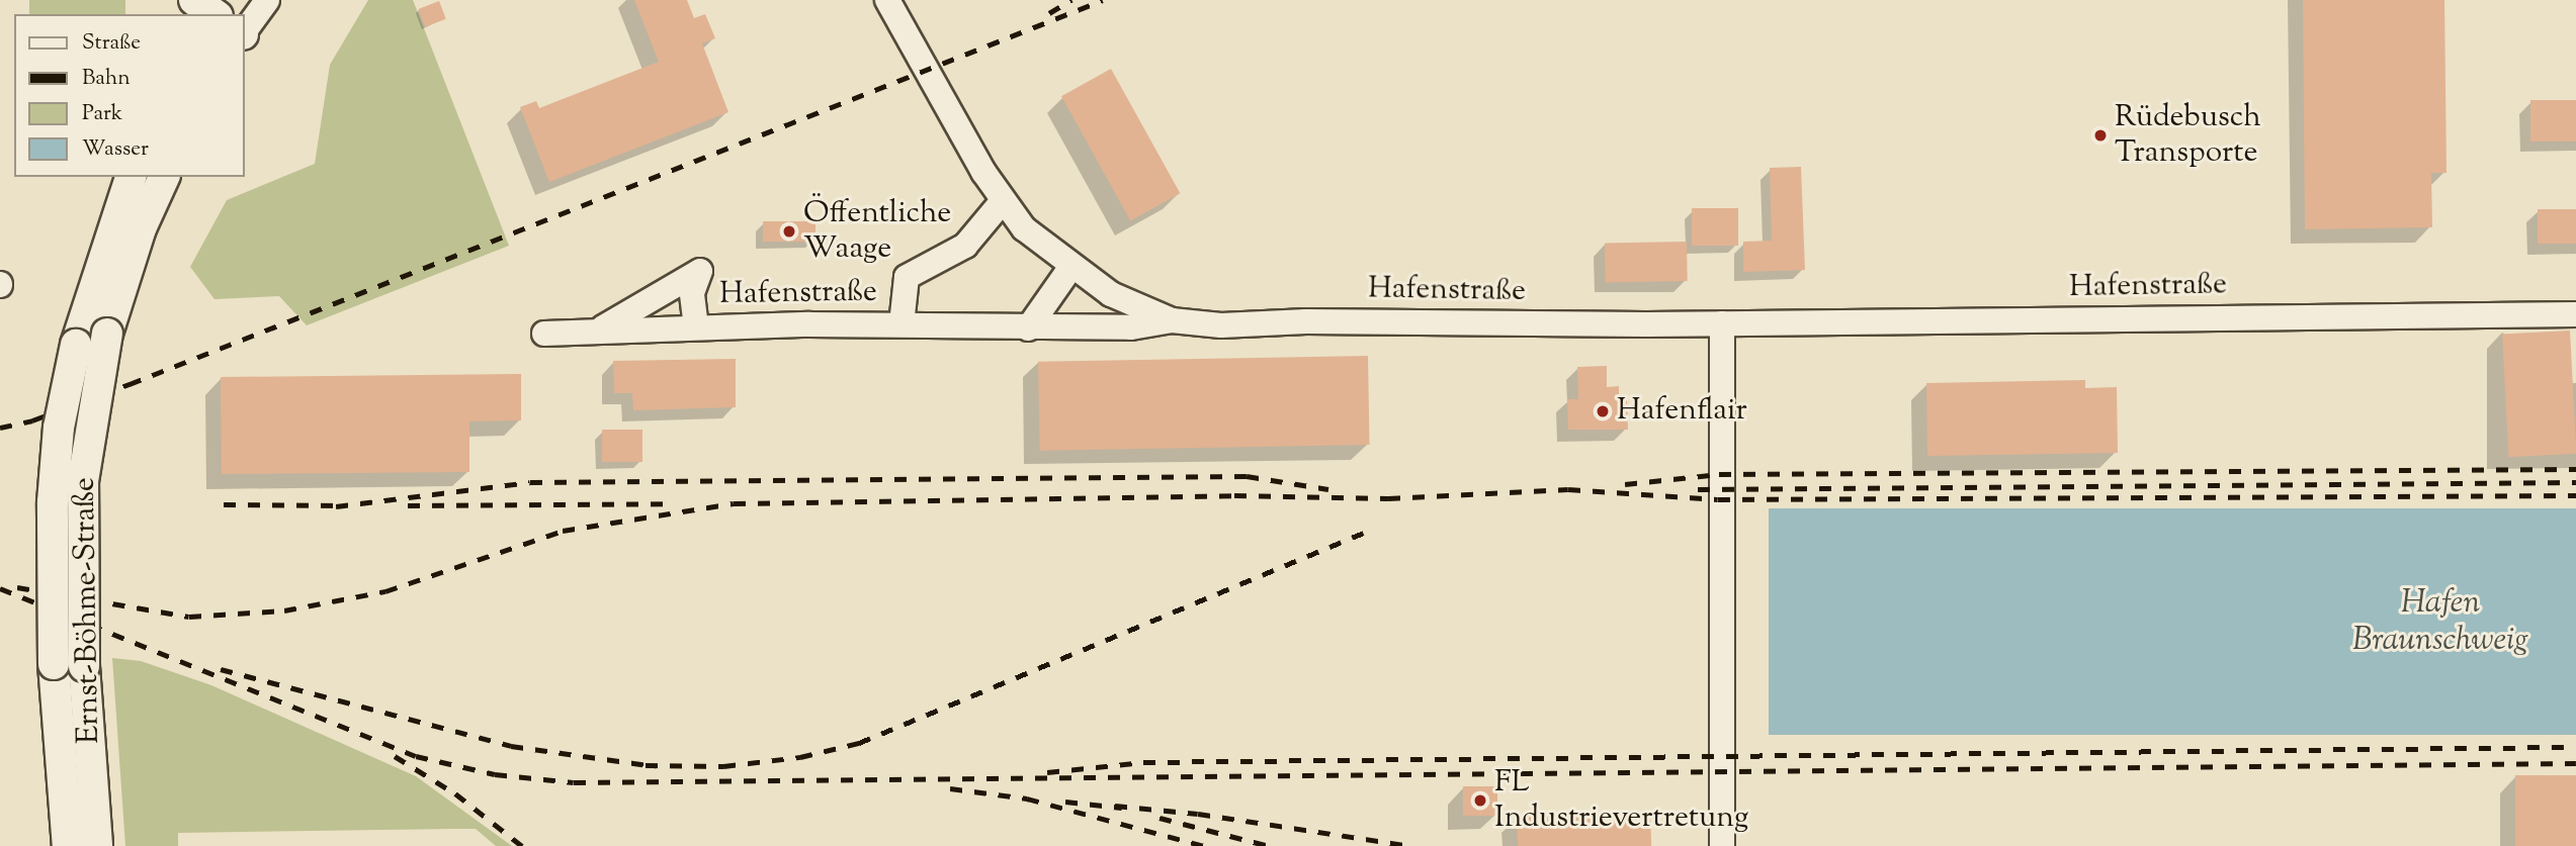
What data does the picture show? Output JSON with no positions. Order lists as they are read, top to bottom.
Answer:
{
  "streets": {
    "street": ["Hafenstraße", "Ernst-Böhme-Straße"]
  },
  "water": ["Hafen Braunschweig"],
  "places": [
    "Rüdebusch Transporte",
    "Öffentliche Waage",
    "Hafenflair",
    "FL Industrievertretung"
  ],
  "legend": [
    "Straße",
    "Bahn",
    "Park",
    "Wasser"
  ]
}
